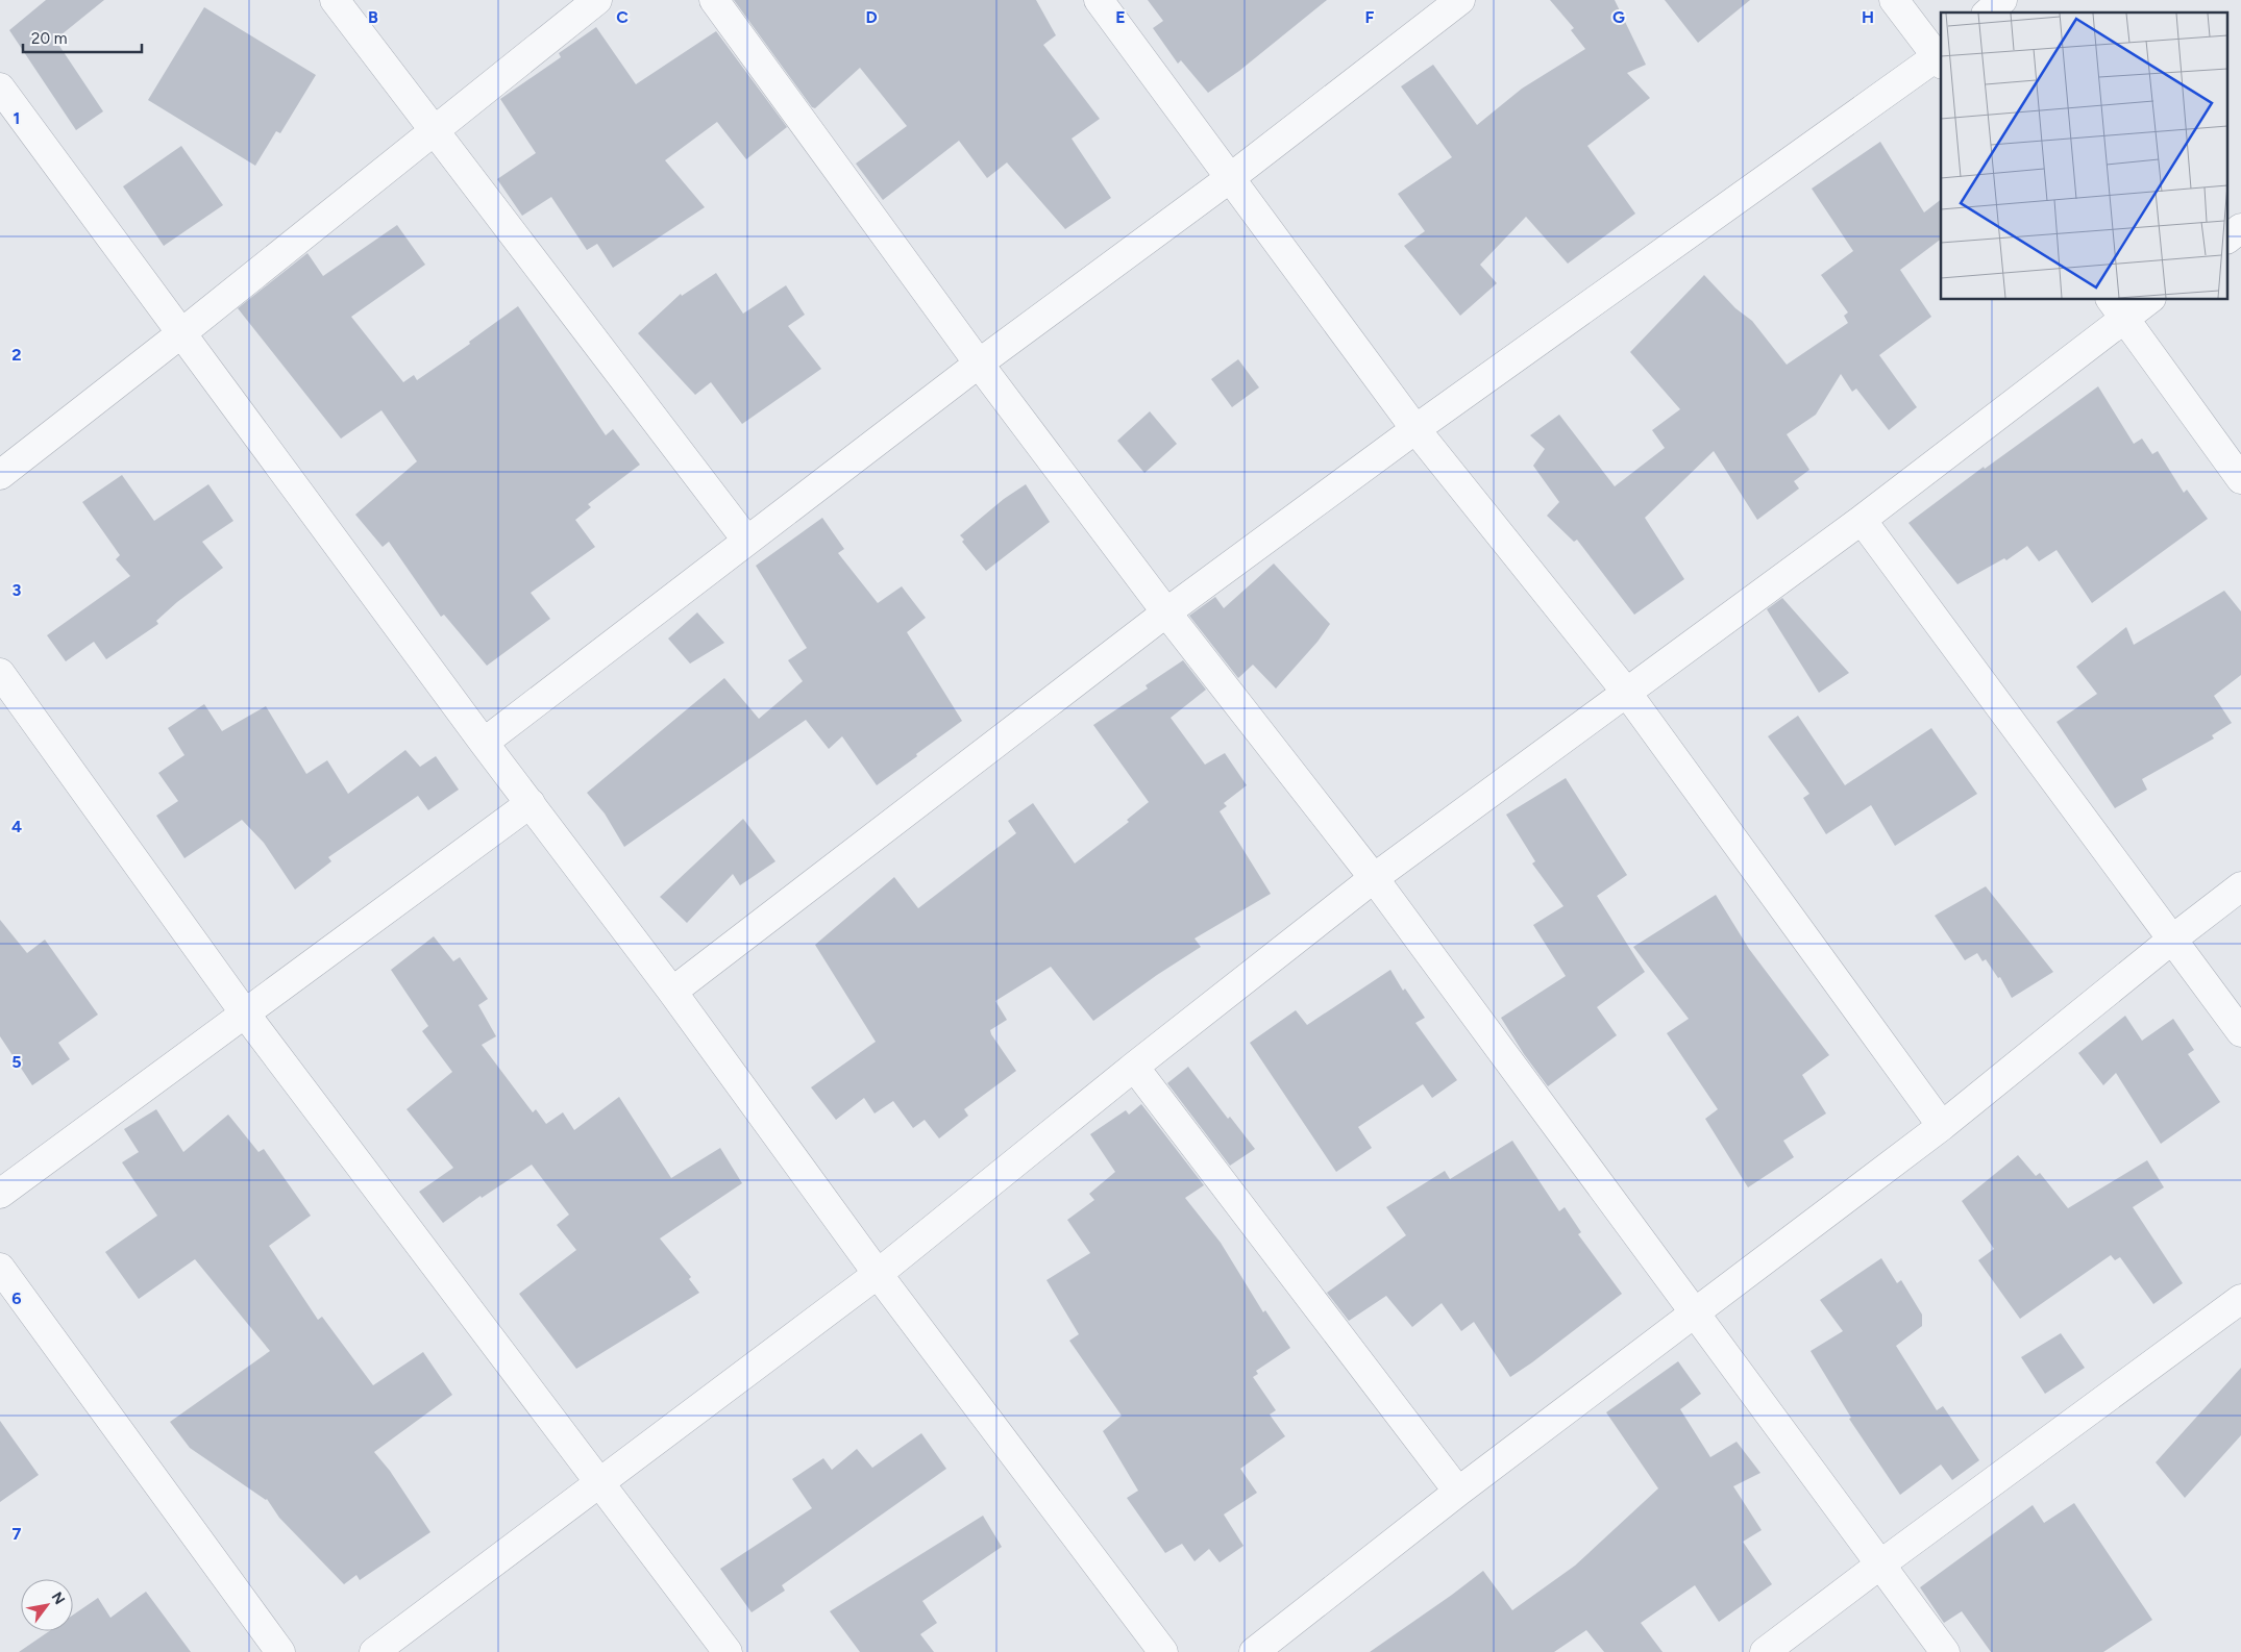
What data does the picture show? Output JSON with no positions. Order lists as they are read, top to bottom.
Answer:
{
  "scale_bar": "20 m",
  "north": "top right",
  "grid": {
    "columns": [
      "B",
      "C",
      "D",
      "E",
      "F",
      "G",
      "H"
    ],
    "rows": [
      "1",
      "2",
      "3",
      "4",
      "5",
      "6",
      "7"
    ]
  }
}
